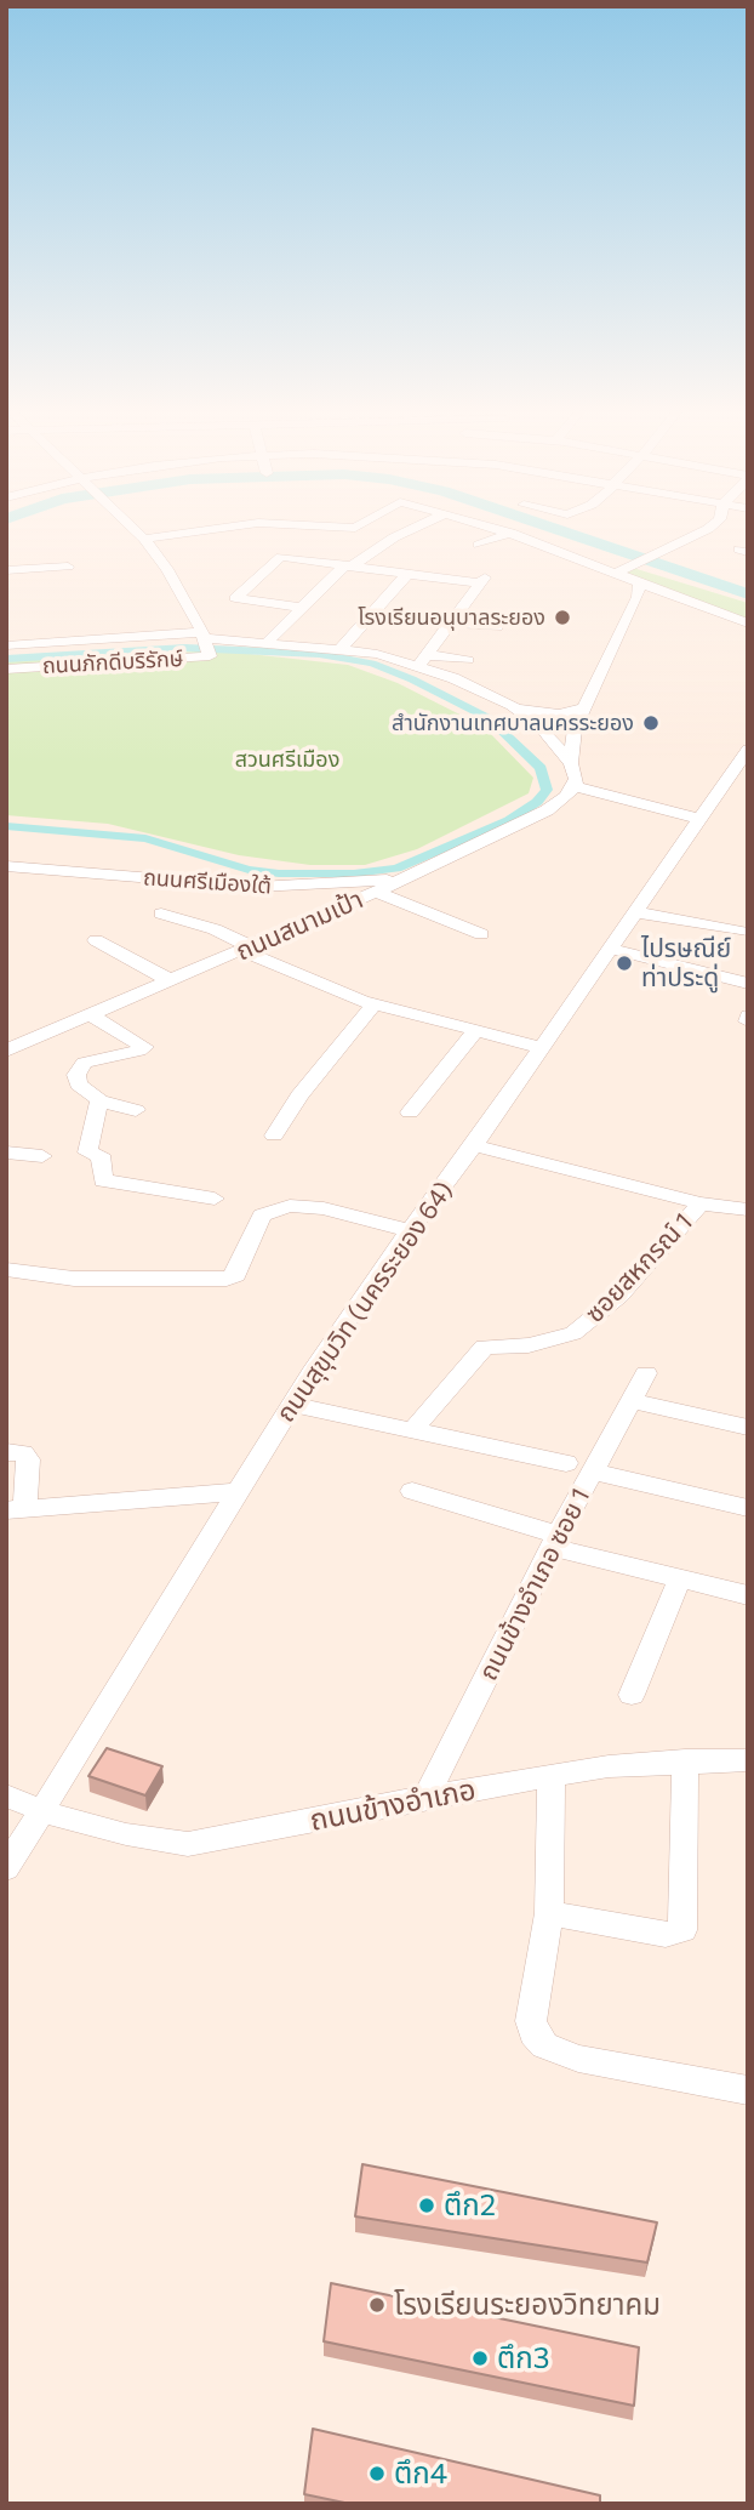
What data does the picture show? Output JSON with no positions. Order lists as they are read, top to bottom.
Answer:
{
  "streets": {
    "street": [
      "ถนนภักดีบริรักษ์",
      "ถนนศรีเมืองใต้",
      "ถนนสนามเป้า",
      "ซอยสหกรณ์ 1",
      "ถนนสุขุมวิท (นครระยอง 64)",
      "ถนนข้างอำเภอ ซอย 1",
      "ถนนข้างอำเภอ"
    ]
  },
  "crossings": [
    ["ถนนศรีเมืองใต้", "ถนนสนามเป้า"],
    ["ถนนสุขุมวิท (นครระยอง 64)", "ถนนข้างอำเภอ"],
    ["ถนนข้างอำเภอ ซอย 1", "ถนนข้างอำเภอ"]
  ],
  "parks": ["สวนศรีเมือง"],
  "places": [
    "โรงเรียนอนุบาลระยอง",
    "สำนักงานเทศบาลนครระยอง",
    "ไปรษณีย์ ท่าประดู่",
    "ตึก2",
    "โรงเรียนระยองวิทยาคม",
    "ตึก3",
    "ตึก4"
  ]
}
